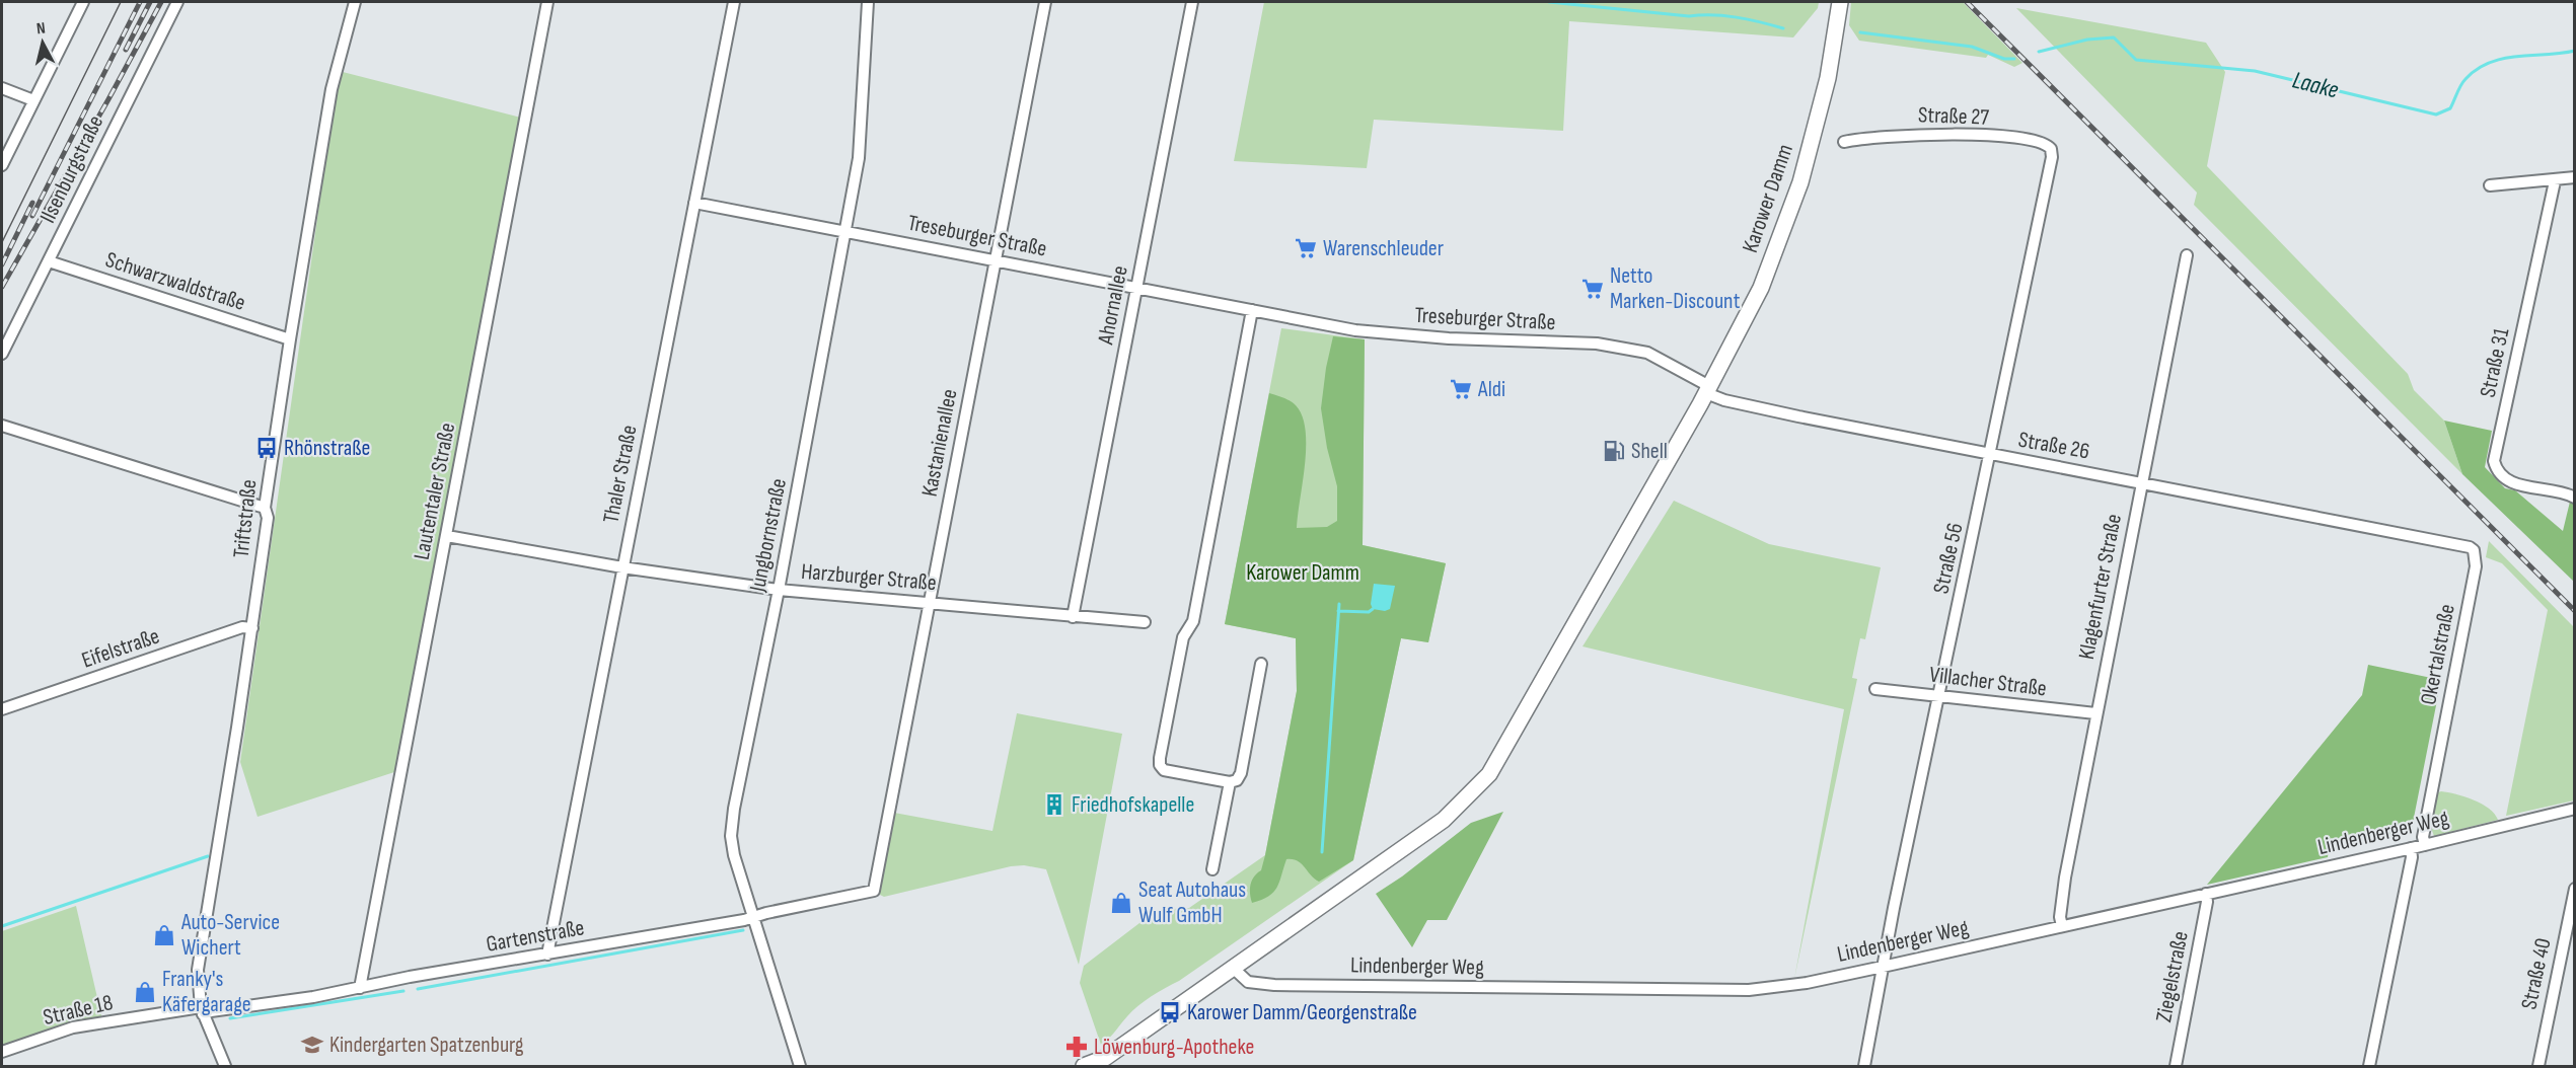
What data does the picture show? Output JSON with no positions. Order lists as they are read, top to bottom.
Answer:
{
  "streets": {
    "main road": ["Karower Damm"],
    "street": [
      "Straße 27",
      "Ilsenburgstraße",
      "Treseburger Straße",
      "Schwarzwaldstraße",
      "Ahornallee",
      "Straße 31",
      "Kastanienallee",
      "Straße 26",
      "Thaler Straße",
      "Lautentaler Straße",
      "Triftstraße",
      "Jungbornstraße",
      "Straße 56",
      "Harzburger Straße",
      "Klagenfurter Straße",
      "Eifelstraße",
      "Okertalstraße",
      "Villacher Straße",
      "Lindenberger Weg",
      "Gartenstraße",
      "Straße 40",
      "Ziegelstraße",
      "Straße 18"
    ]
  },
  "crossings": [
    ["Straße 27", "Straße 56"],
    ["Ilsenburgstraße", "Schwarzwaldstraße"],
    ["Karower Damm", "Treseburger Straße"],
    ["Karower Damm", "Straße 26"],
    ["Karower Damm", "Lindenberger Weg"],
    ["Treseburger Straße", "Ahornallee"],
    ["Treseburger Straße", "Kastanienallee"],
    ["Treseburger Straße", "Straße 26"],
    ["Treseburger Straße", "Thaler Straße"],
    ["Treseburger Straße", "Jungbornstraße"],
    ["Schwarzwaldstraße", "Triftstraße"],
    ["Ahornallee", "Harzburger Straße"],
    ["Kastanienallee", "Harzburger Straße"],
    ["Kastanienallee", "Gartenstraße"],
    ["Straße 26", "Straße 56"],
    ["Straße 26", "Klagenfurter Straße"],
    ["Straße 26", "Okertalstraße"],
    ["Thaler Straße", "Harzburger Straße"],
    ["Thaler Straße", "Gartenstraße"],
    ["Lautentaler Straße", "Harzburger Straße"],
    ["Lautentaler Straße", "Gartenstraße"],
    ["Triftstraße", "Eifelstraße"],
    ["Triftstraße", "Gartenstraße"],
    ["Triftstraße", "Straße 18"],
    ["Jungbornstraße", "Harzburger Straße"],
    ["Jungbornstraße", "Gartenstraße"],
    ["Straße 56", "Villacher Straße"],
    ["Straße 56", "Lindenberger Weg"],
    ["Klagenfurter Straße", "Villacher Straße"],
    ["Klagenfurter Straße", "Lindenberger Weg"],
    ["Okertalstraße", "Lindenberger Weg"],
    ["Lindenberger Weg", "Ziegelstraße"],
    ["Gartenstraße", "Straße 18"]
  ],
  "water": ["Laake"],
  "parks": ["Karower Damm"],
  "places": {
    "supermarket": ["Warenschleuder", "Netto Marken-Discount", "Aldi"],
    "bus stop": ["Rhönstraße", "Karower Damm/Georgenstraße"],
    "fuel station": ["Shell"],
    "building": ["Friedhofskapelle"],
    "shop": ["Seat Autohaus Wulf GmbH", "Auto-Service Wichert", "Franky's Käfergarage"],
    "school or university": ["Kindergarten Spatzenburg"],
    "pharmacy": ["Löwenburg-Apotheke"]
  },
  "north": "top"
}
